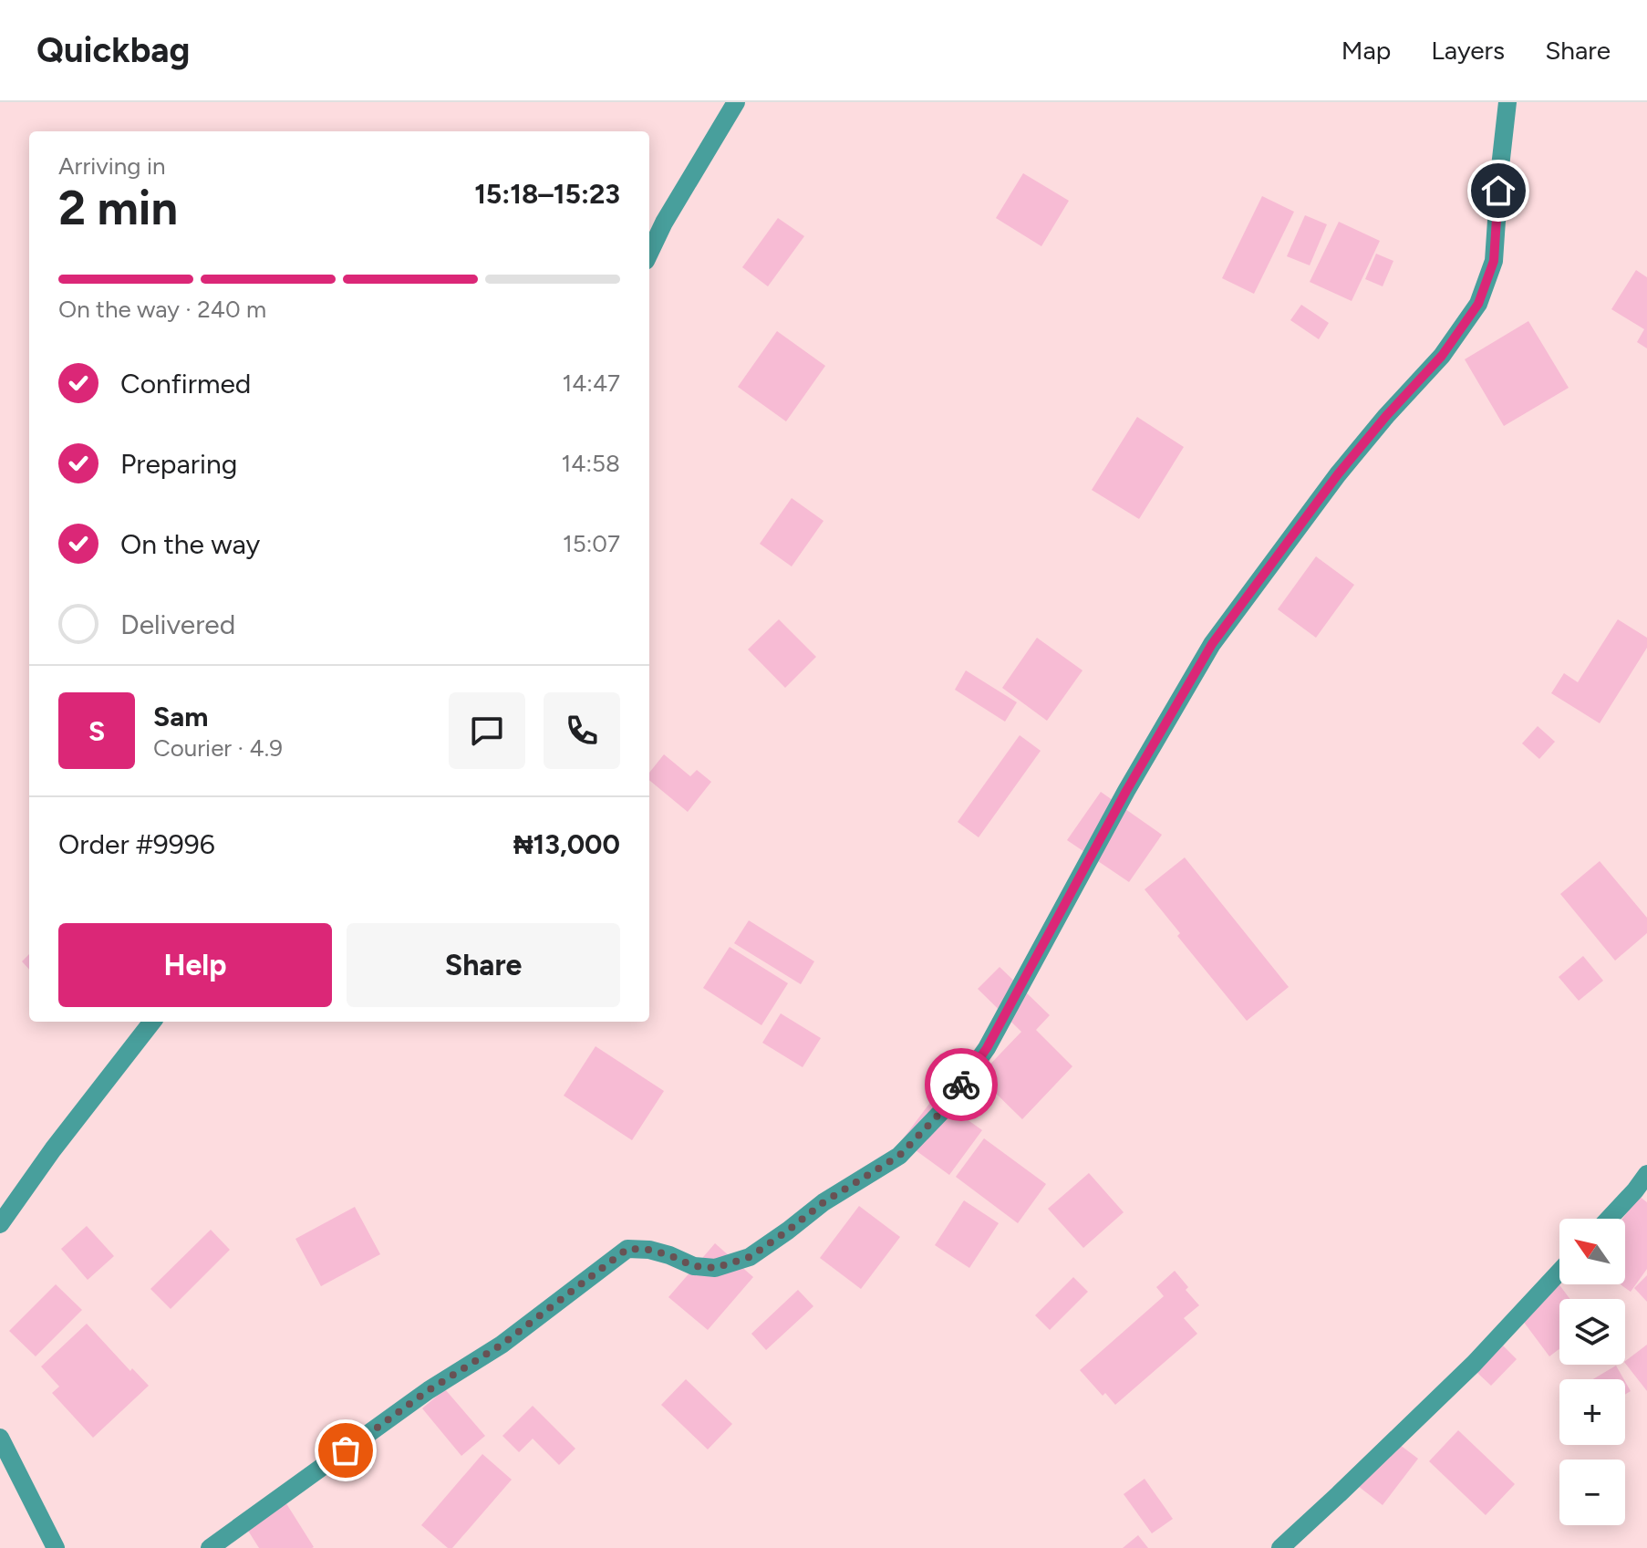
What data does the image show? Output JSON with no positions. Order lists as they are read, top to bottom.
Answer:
{
  "north": "top left",
  "page": {
    "header": "Quickbag",
    "nav": ["Map", "Layers", "Share"],
    "heading": ["2 min", "Arriving in", "15:18–15:23"],
    "panel": [
      "Sam",
      "Courier · 4.9",
      "Order #9996",
      "₦13,000"
    ],
    "bar": "On the way · 240 m",
    "list": [
      ["Confirmed", "14:47"],
      ["Preparing", "14:58"],
      ["On the way", "15:07"],
      "Delivered"
    ],
    "round": "S",
    "buttons": ["Help", "Share"],
    "map_buttons": ["+", "−"]
  }
}
